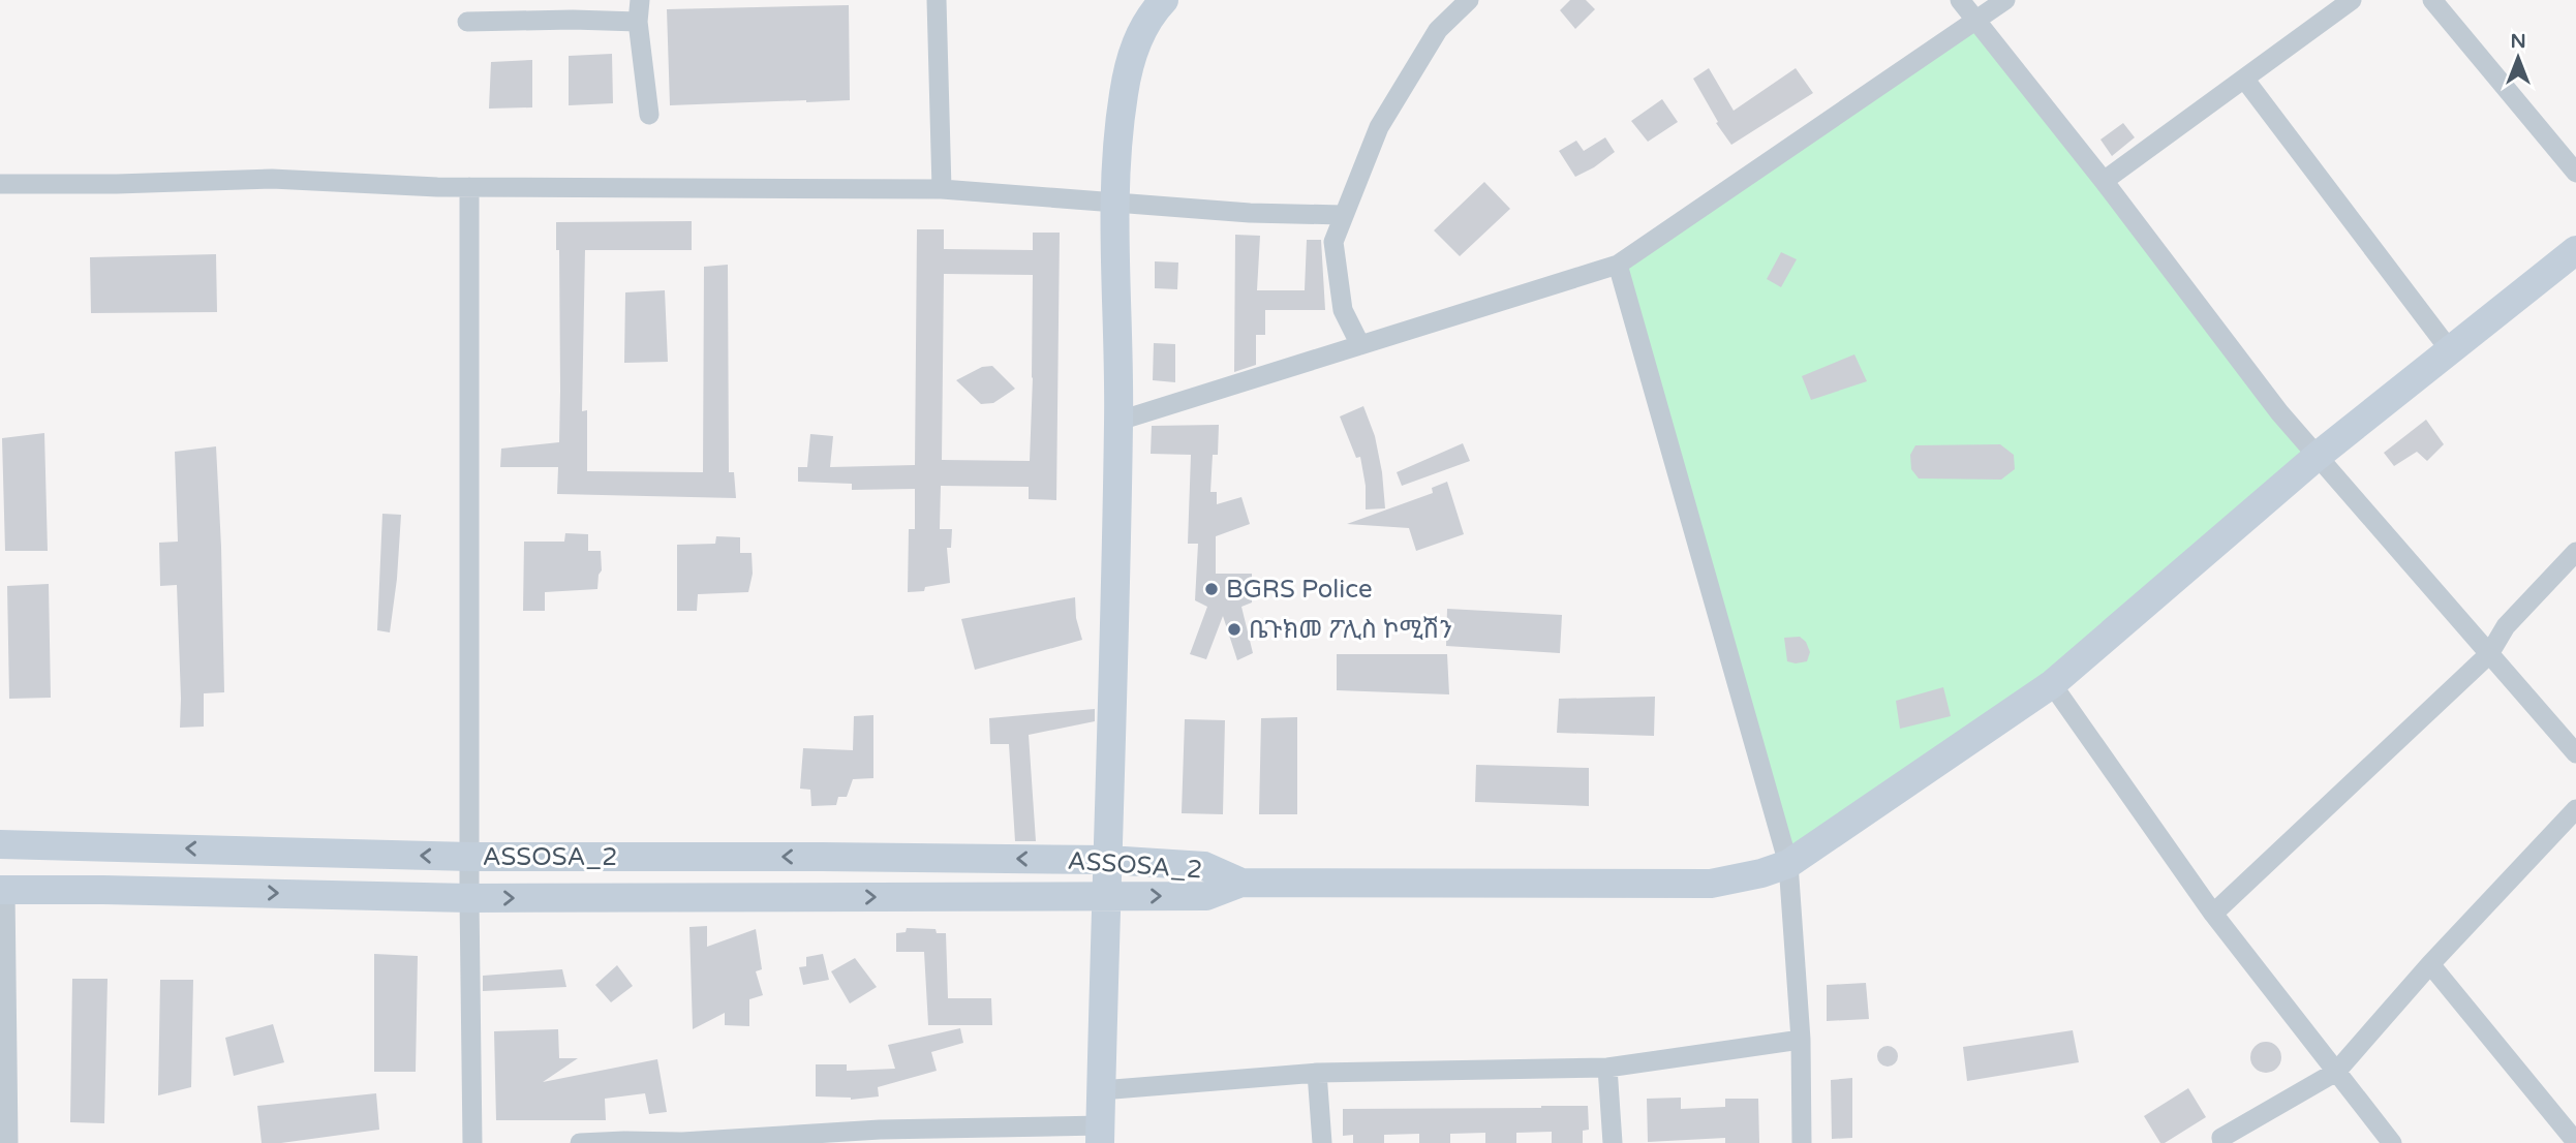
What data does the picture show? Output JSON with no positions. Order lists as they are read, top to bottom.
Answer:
{
  "streets": {
    "street": ["ASSOSA_2"]
  },
  "places": ["BGRS Police", "ቤጉክመ ፖሊስ ኮሚሽን"],
  "north": "top"
}
